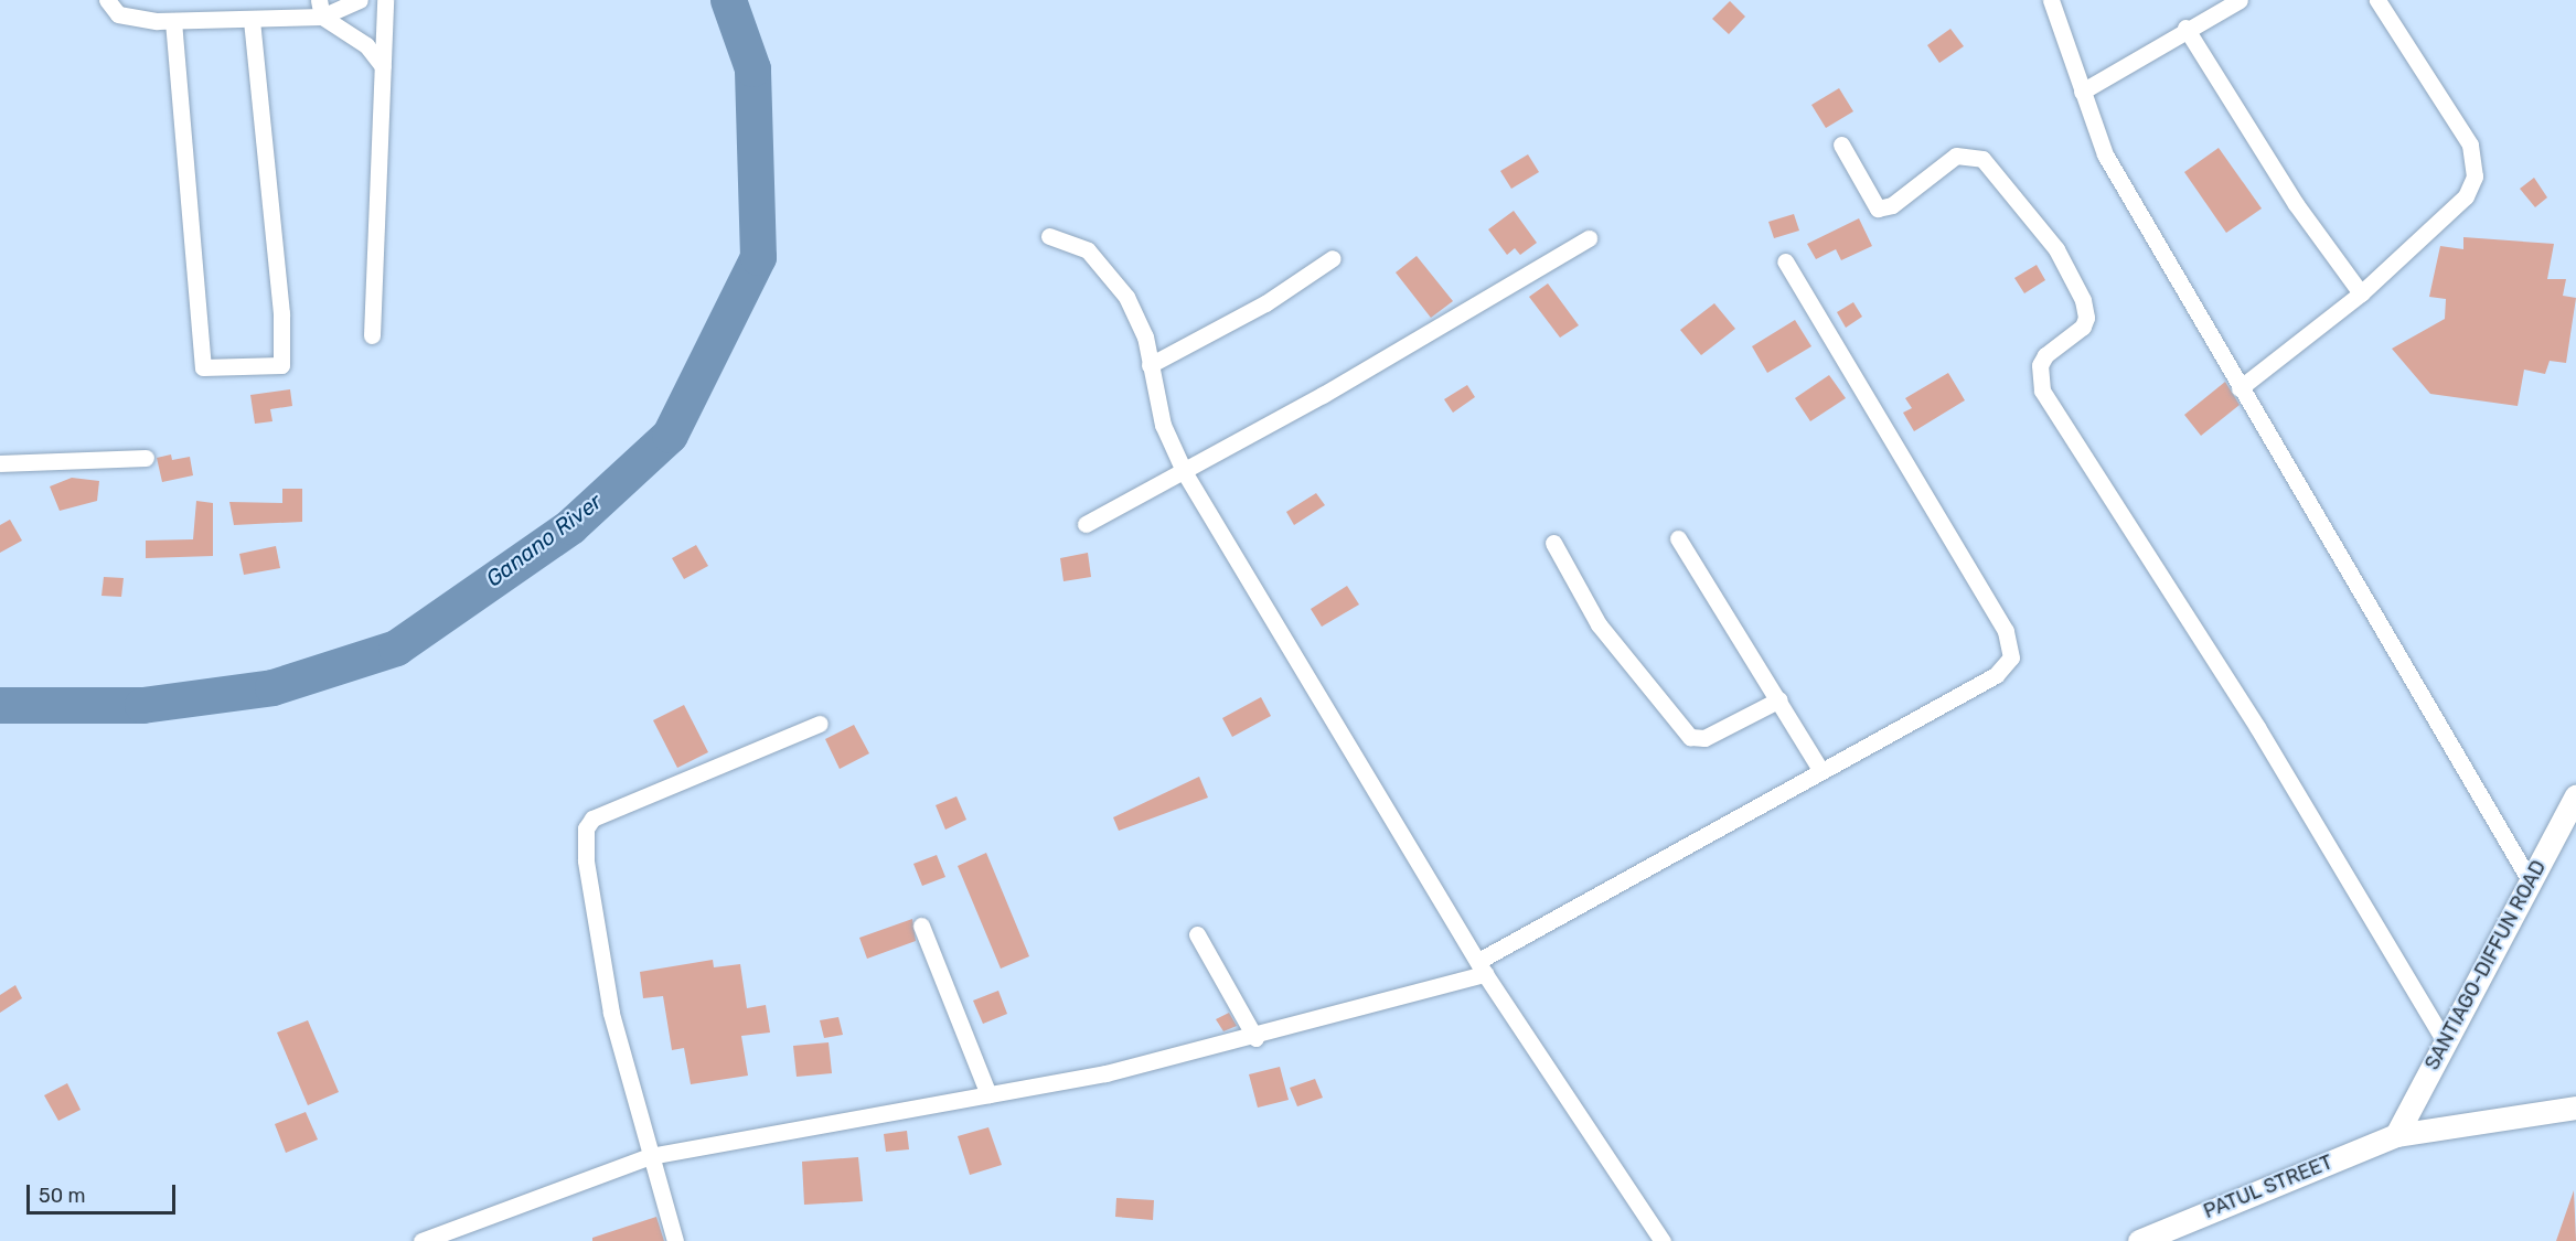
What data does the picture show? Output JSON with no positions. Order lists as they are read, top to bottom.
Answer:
{
  "streets": {
    "main road": ["SANTIAGO-DIFFUN ROAD", "PATUL STREET"]
  },
  "crossings": [
    ["SANTIAGO-DIFFUN ROAD", "PATUL STREET"]
  ],
  "water": ["Ganano River"],
  "scale_bar": "50 m"
}
